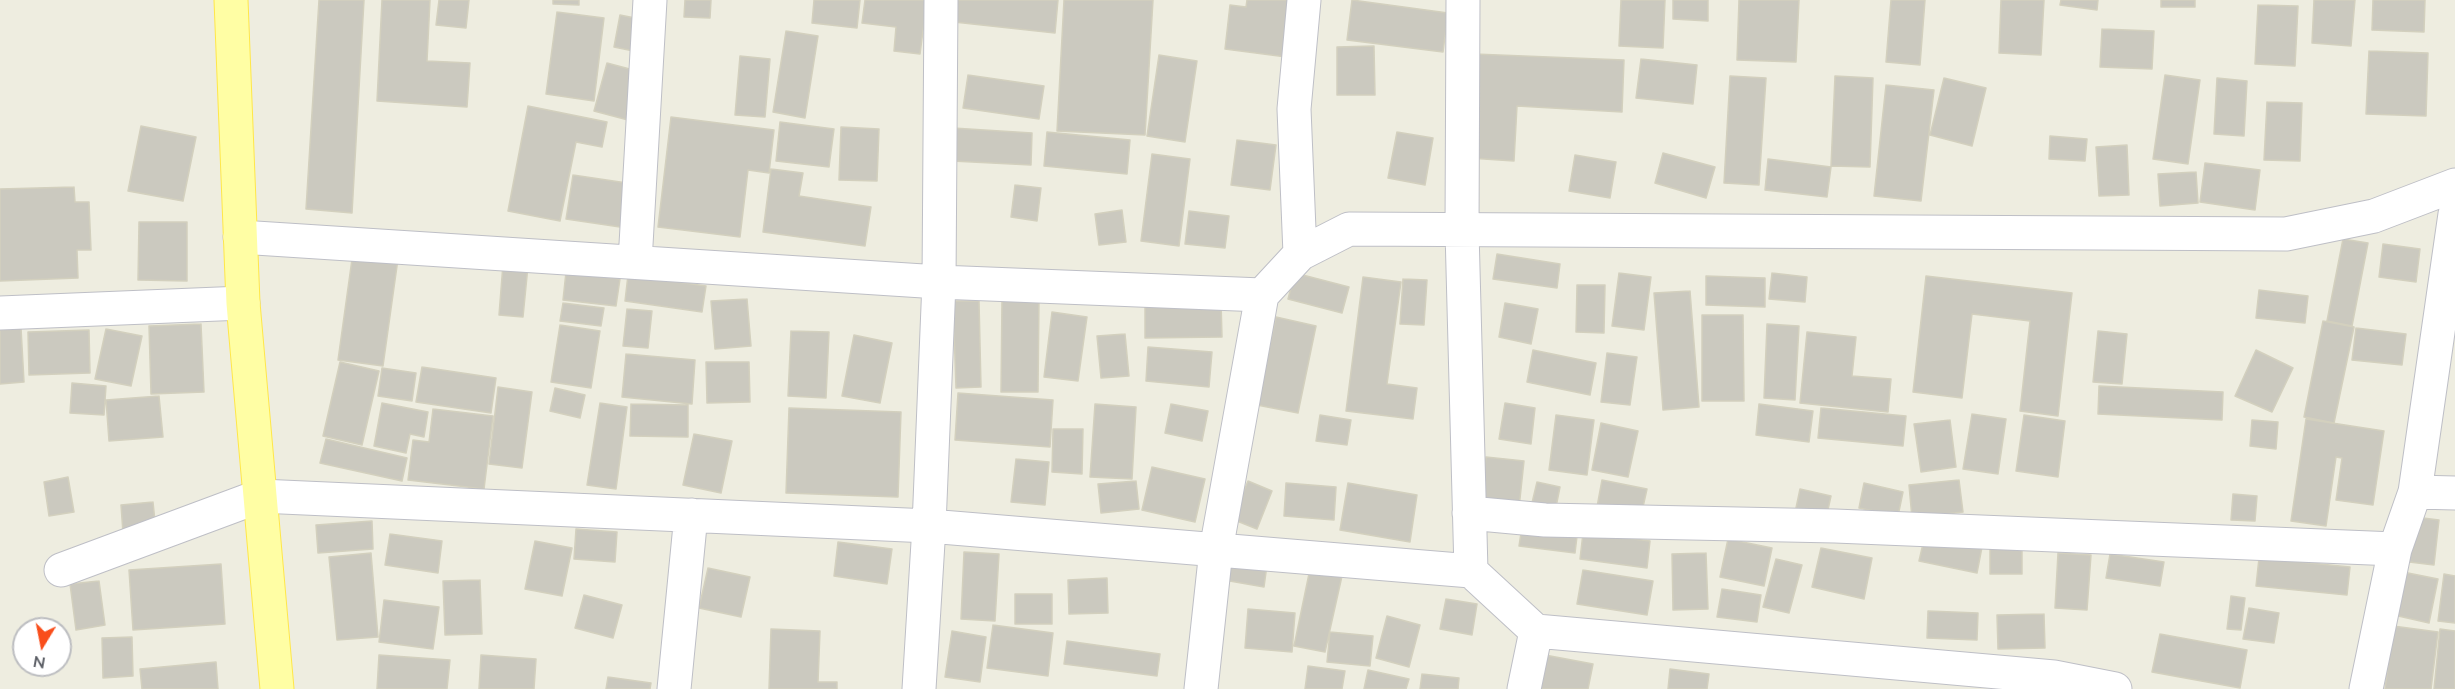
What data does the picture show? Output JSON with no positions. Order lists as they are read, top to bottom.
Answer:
{
  "north": "bottom"
}
